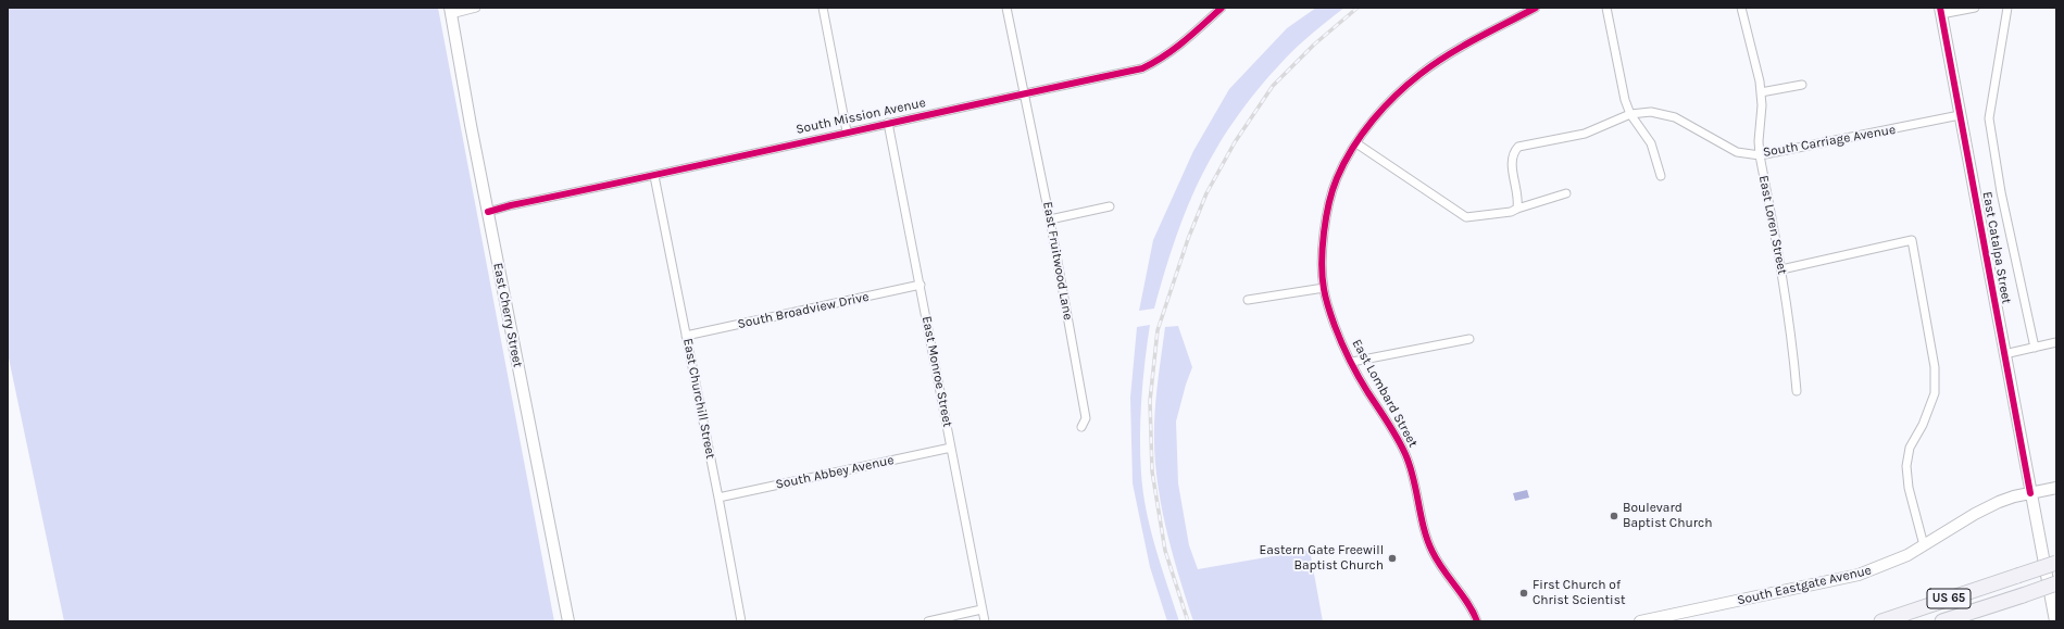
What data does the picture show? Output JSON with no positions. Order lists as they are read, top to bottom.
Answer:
{
  "streets": {
    "highway": ["US 65"],
    "street": [
      "South Mission Avenue",
      "South Carriage Avenue",
      "East Loren Street",
      "East Catalpa Street",
      "East Fruitwood Lane",
      "South Broadview Drive",
      "East Cherry Street",
      "East Monroe Street",
      "East Lombard Street",
      "East Churchill Street",
      "South Abbey Avenue",
      "South Eastgate Avenue"
    ]
  },
  "crossings": [
    ["South Mission Avenue", "East Fruitwood Lane"],
    ["South Mission Avenue", "East Cherry Street"],
    ["South Mission Avenue", "East Monroe Street"],
    ["South Mission Avenue", "East Churchill Street"],
    ["South Carriage Avenue", "East Loren Street"],
    ["South Carriage Avenue", "East Catalpa Street"],
    ["East Catalpa Street", "South Eastgate Avenue"],
    ["South Broadview Drive", "East Monroe Street"],
    ["South Broadview Drive", "East Churchill Street"],
    ["East Monroe Street", "South Abbey Avenue"],
    ["East Churchill Street", "South Abbey Avenue"]
  ],
  "places": ["Boulevard Baptist Church", "Eastern Gate Freewill Baptist Church", "First Church of Christ Scientist"]
}
